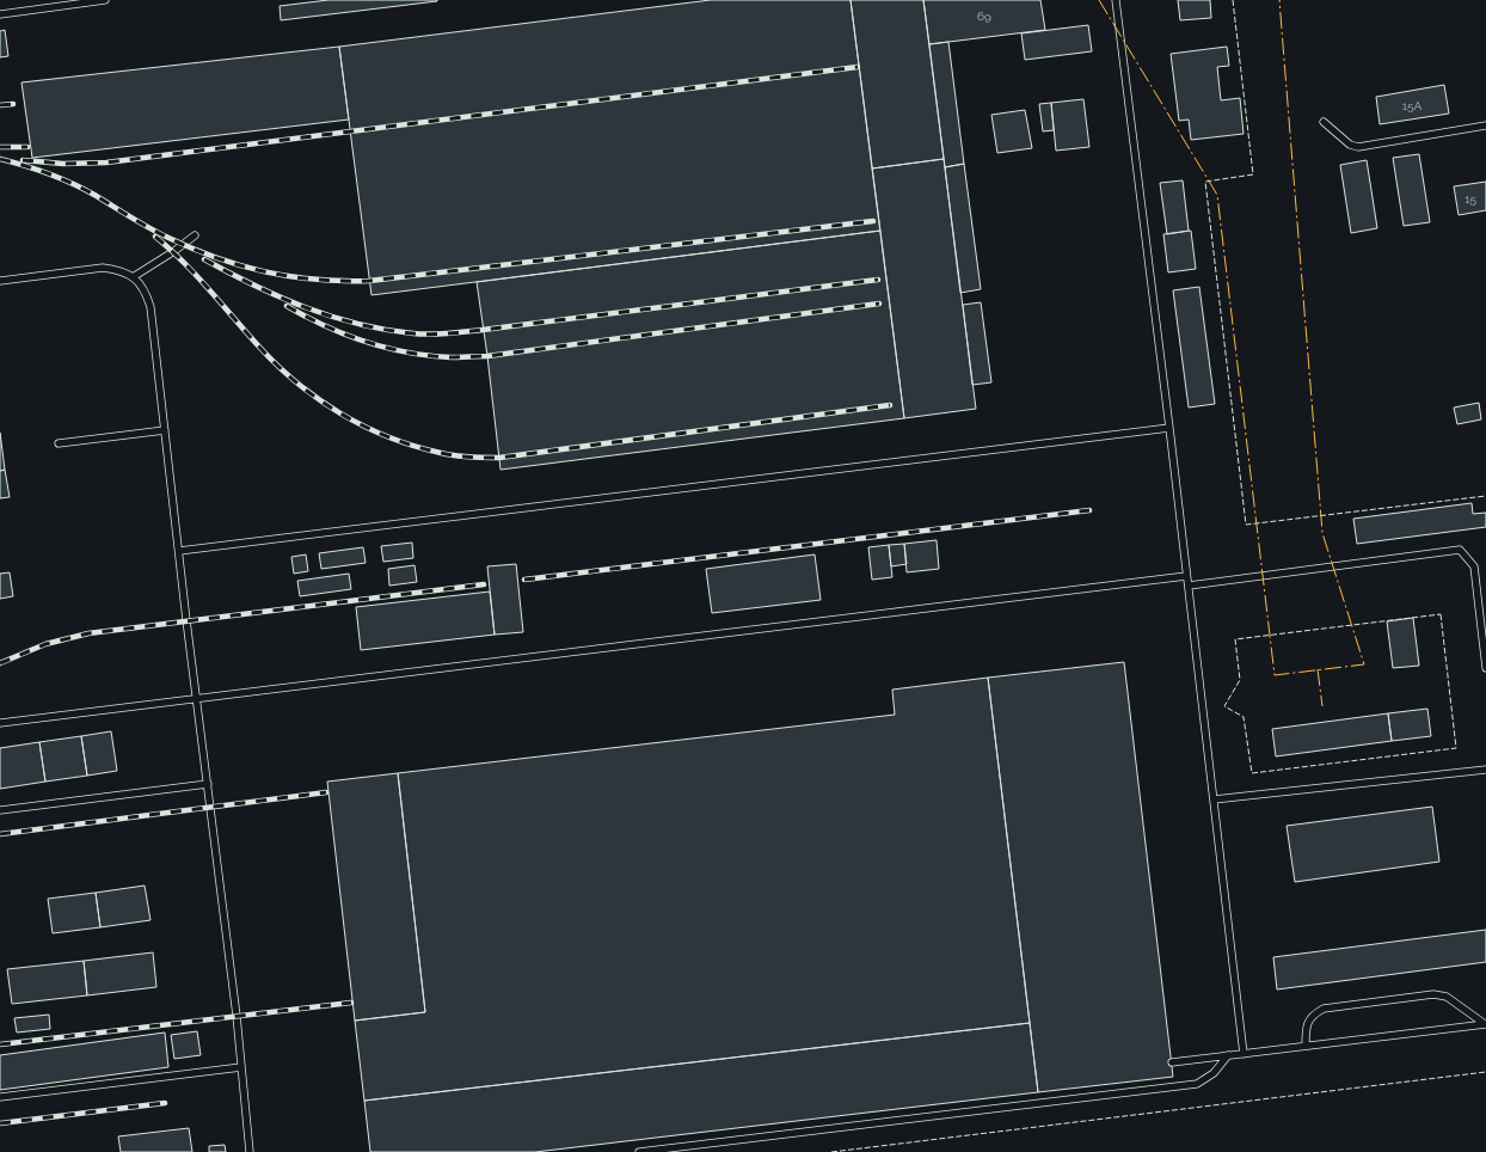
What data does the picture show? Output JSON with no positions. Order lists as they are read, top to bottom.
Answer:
{
  "house_numbers": ["69", "15A", "15"]
}
